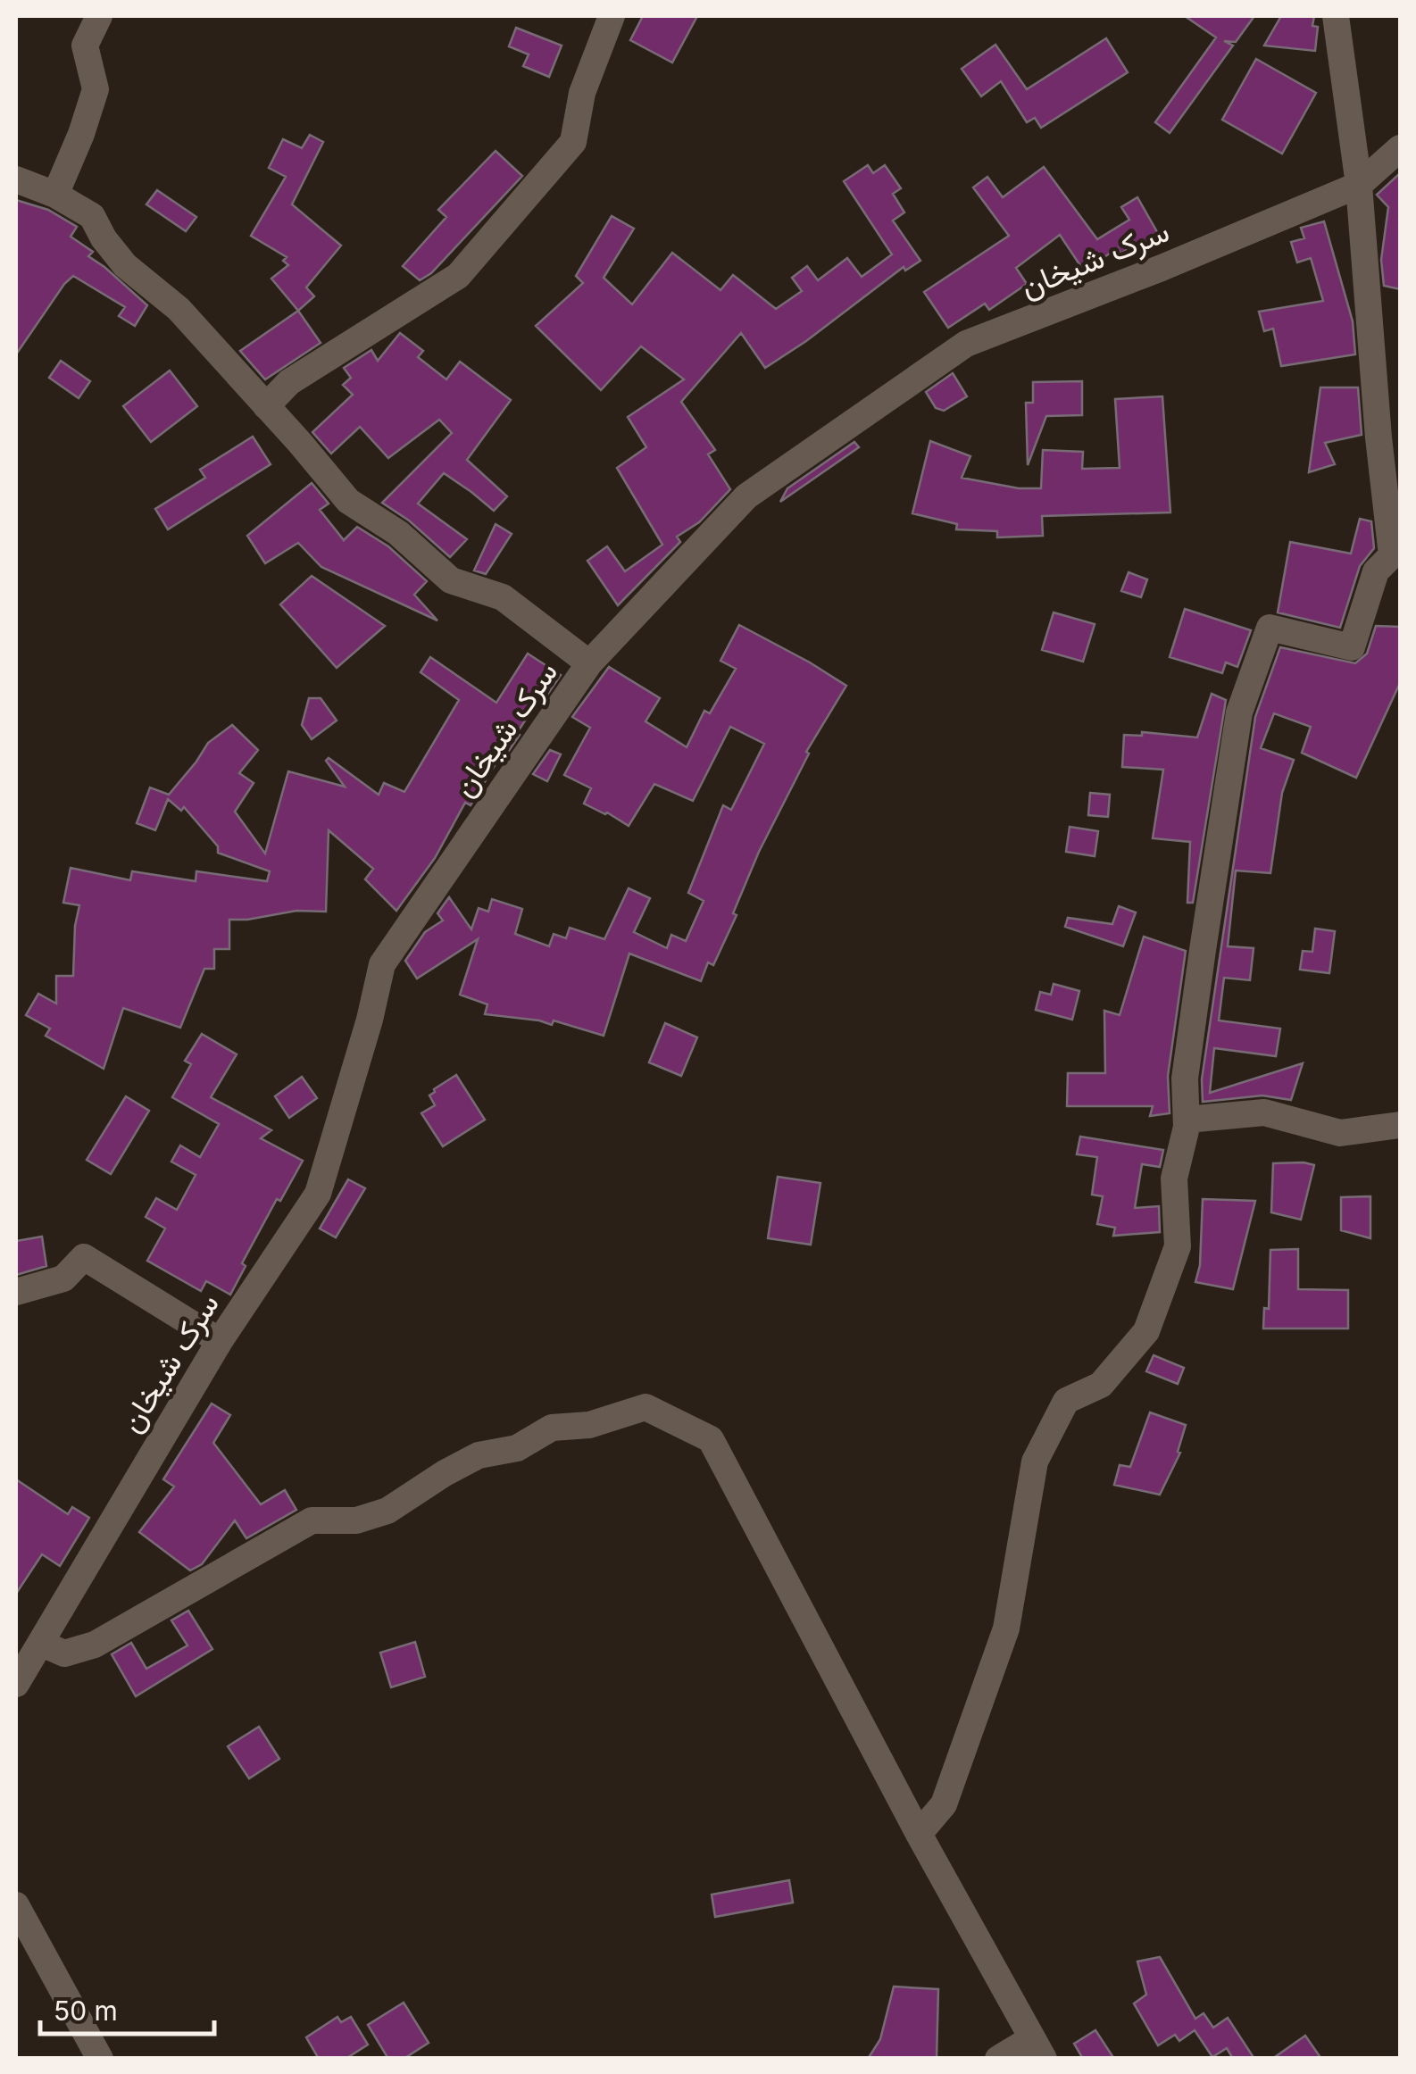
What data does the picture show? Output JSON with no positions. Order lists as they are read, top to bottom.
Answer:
{
  "streets": {
    "street": ["سرک شیخان"]
  },
  "scale_bar": "50 m"
}
